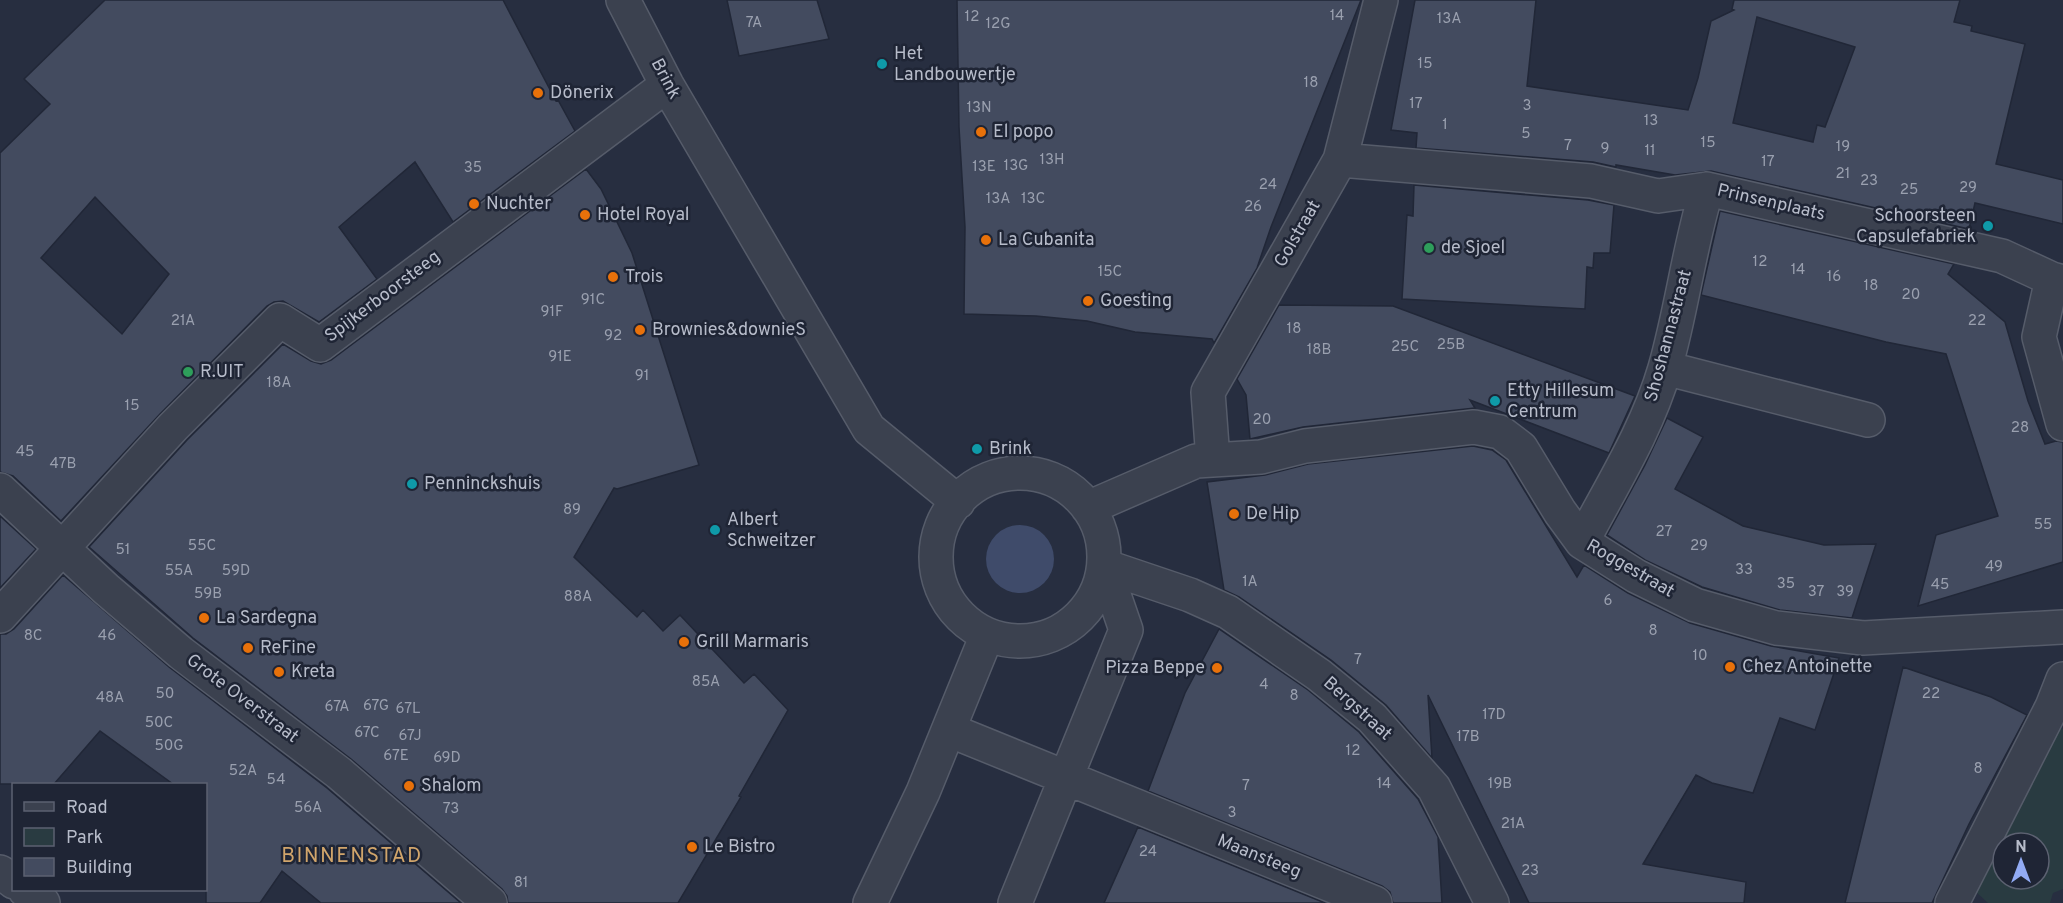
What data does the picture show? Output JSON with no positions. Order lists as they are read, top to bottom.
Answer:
{
  "streets": {
    "street": [
      "Brink",
      "Prinsenplaats",
      "Golstraat",
      "Spijkerboorsteeg",
      "Shoshannastraat",
      "Roggestraat",
      "Grote Overstraat",
      "Bergstraat",
      "Maansteeg"
    ]
  },
  "crossings": [
    ["Brink", "Spijkerboorsteeg"],
    ["Brink", "Bergstraat"],
    ["Prinsenplaats", "Golstraat"],
    ["Prinsenplaats", "Shoshannastraat"],
    ["Golstraat", "Roggestraat"],
    ["Spijkerboorsteeg", "Grote Overstraat"],
    ["Shoshannastraat", "Roggestraat"]
  ],
  "districts": ["BINNENSTAD"],
  "places": [
    "Het Landbouwertje",
    "Dönerix",
    "El popo",
    "Nuchter",
    "Hotel Royal",
    "Schoorsteen Capsulefabriek",
    "La Cubanita",
    "de Sjoel",
    "Trois",
    "Goesting",
    "Brownies&downieS",
    "R.UIT",
    "Etty Hillesum Centrum",
    "Brink",
    "Penninckshuis",
    "De Hip",
    "Albert Schweitzer",
    "La Sardegna",
    "Grill Marmaris",
    "ReFine",
    "Chez Antoinette",
    "Pizza Beppe",
    "Kreta",
    "Shalom",
    "Le Bistro"
  ],
  "house_numbers": [
    "14",
    "12",
    "13A",
    "7A",
    "12G",
    "15",
    "18",
    "17",
    "3",
    "13N",
    "13",
    "1",
    "5",
    "15",
    "7",
    "19",
    "9",
    "11",
    "13H",
    "17",
    "13G",
    "13E",
    "35",
    "21",
    "23",
    "24",
    "29",
    "25",
    "13A",
    "13C",
    "26",
    "12",
    "14",
    "15C",
    "16",
    "18",
    "20",
    "91C",
    "91F",
    "21A",
    "22",
    "18",
    "92",
    "25B",
    "25C",
    "18B",
    "91E",
    "91",
    "18A",
    "15",
    "20",
    "28",
    "45",
    "47B",
    "89",
    "55",
    "27",
    "55C",
    "29",
    "51",
    "49",
    "33",
    "55A",
    "59D",
    "1A",
    "35",
    "45",
    "37",
    "39",
    "59B",
    "88A",
    "6",
    "8",
    "8C",
    "46",
    "10",
    "7",
    "85A",
    "4",
    "50",
    "22",
    "8",
    "48A",
    "67G",
    "67A",
    "67L",
    "17D",
    "50C",
    "67C",
    "67J",
    "17B",
    "50G",
    "12",
    "67E",
    "69D",
    "8",
    "52A",
    "54",
    "14",
    "19B",
    "7",
    "56A",
    "73",
    "3",
    "21A",
    "24",
    "23",
    "81"
  ],
  "legend": ["Road", "Park", "Building"],
  "north": "top"
}
